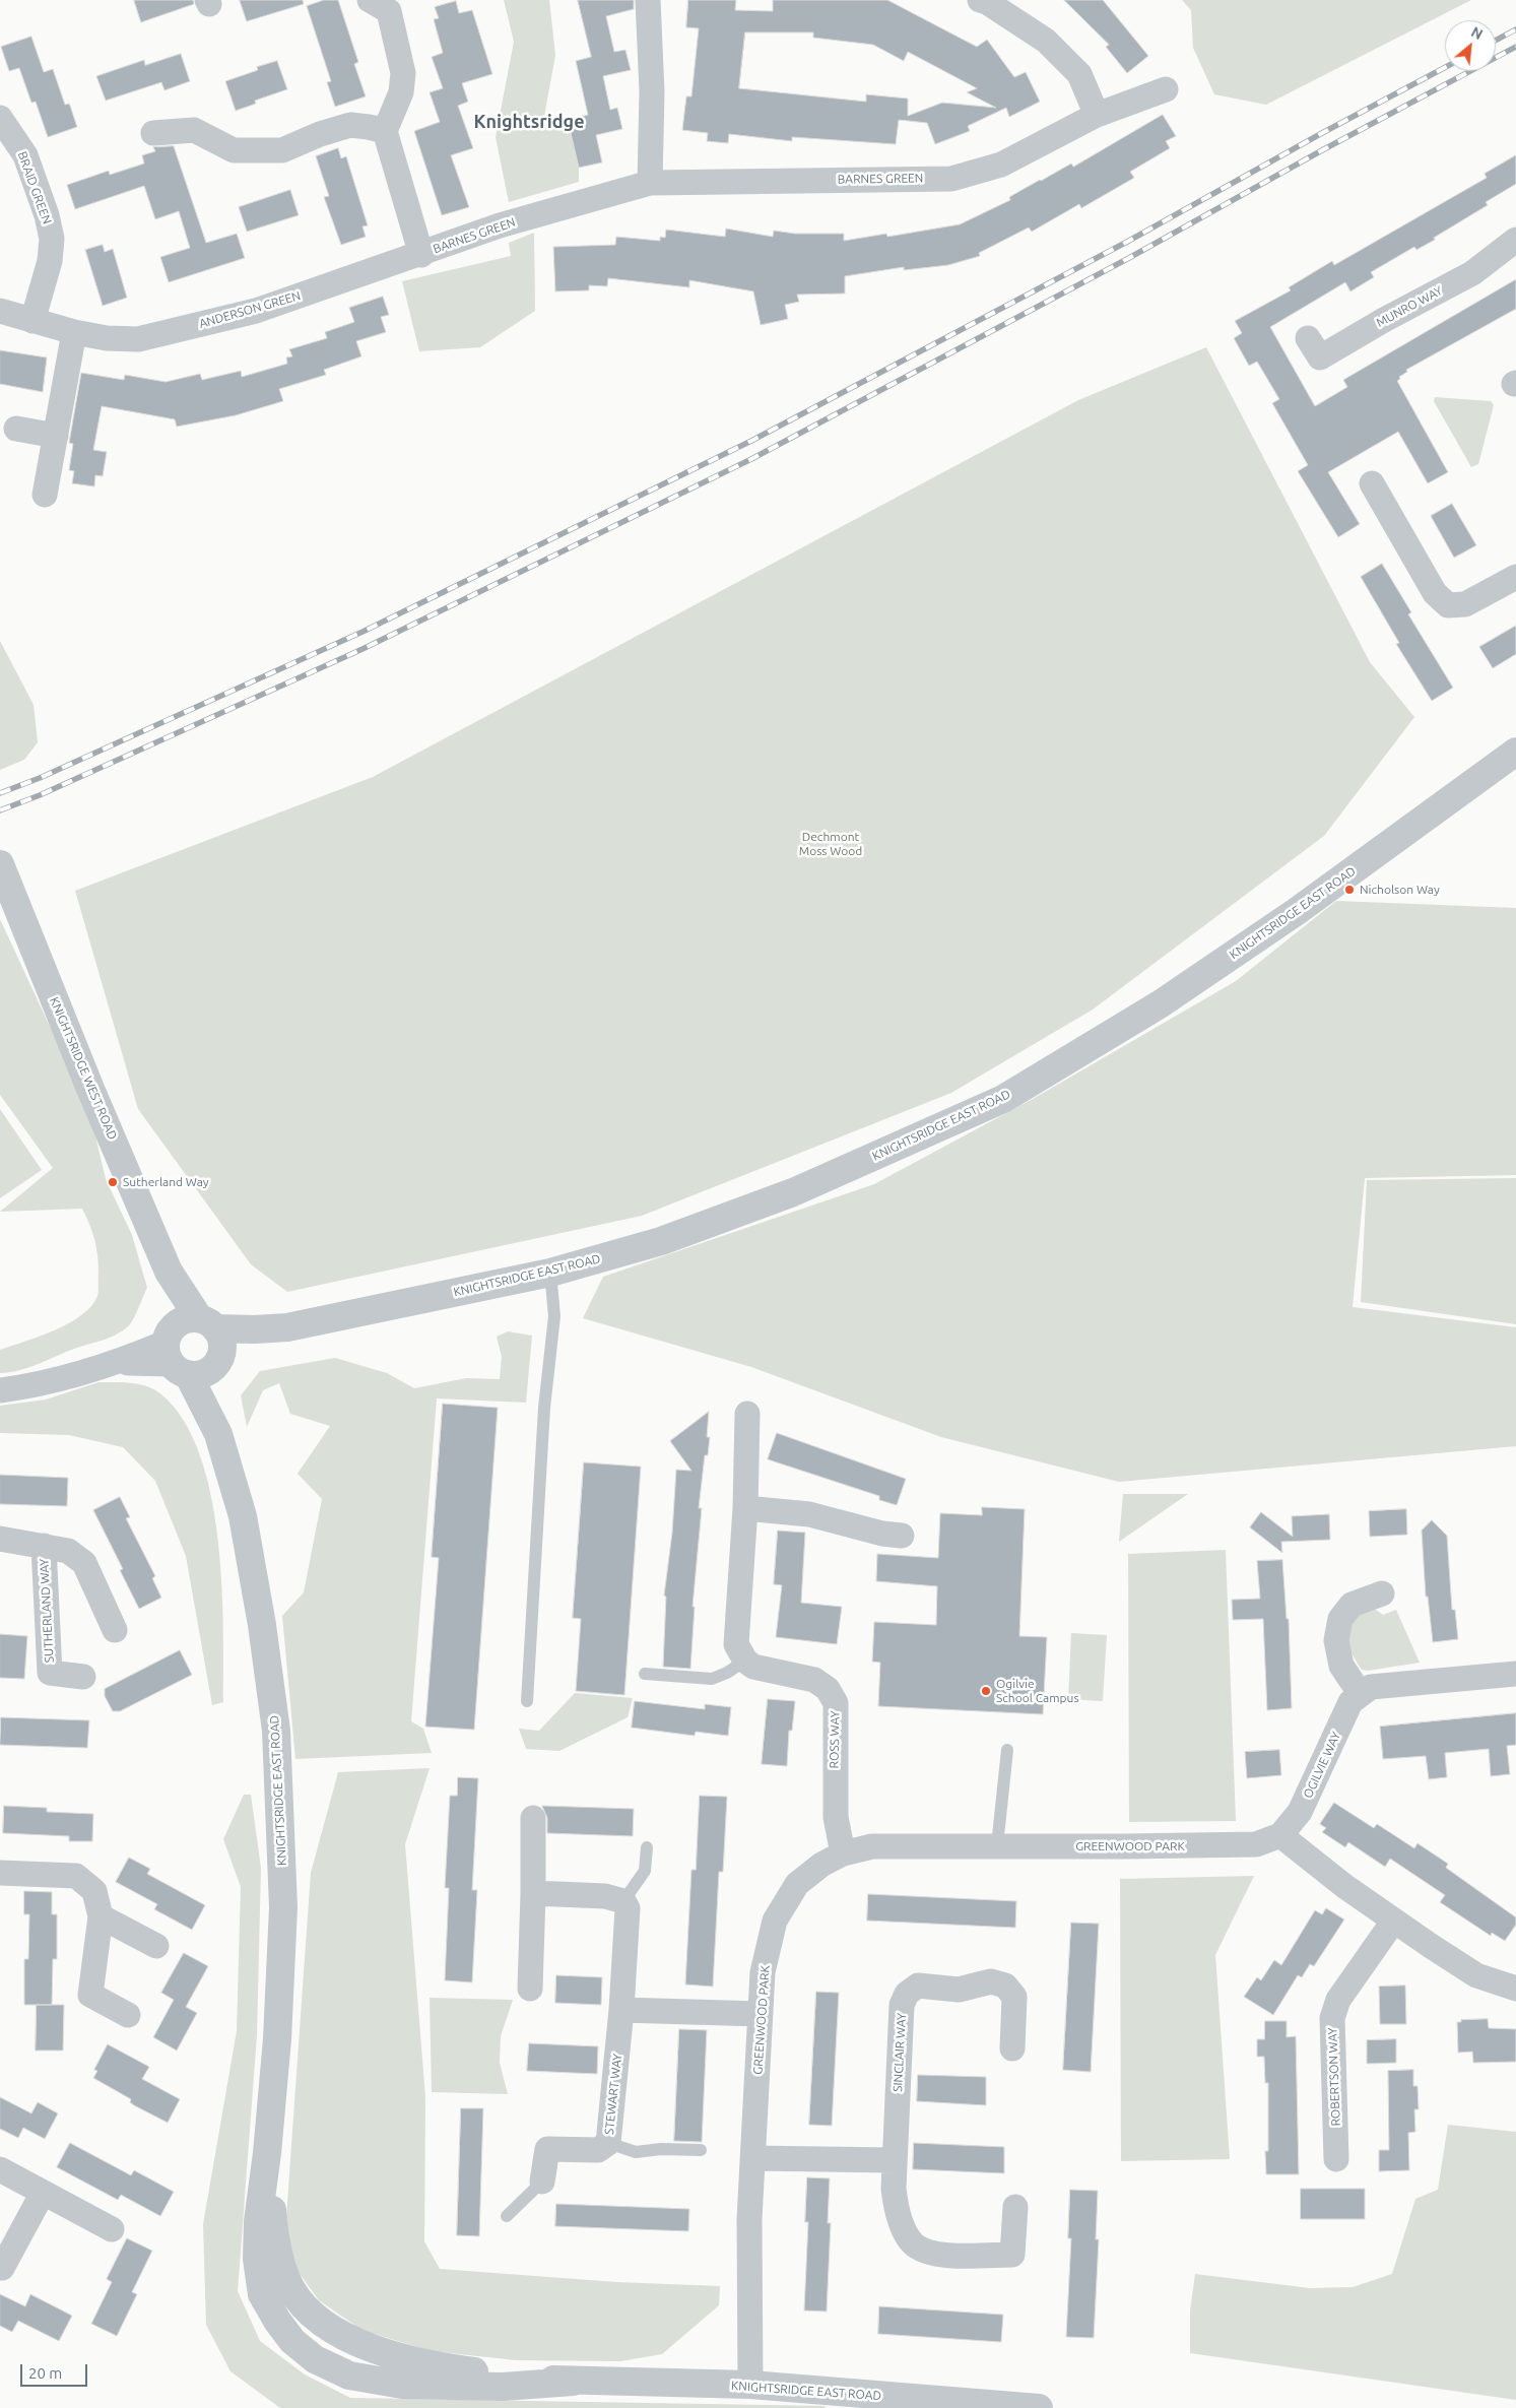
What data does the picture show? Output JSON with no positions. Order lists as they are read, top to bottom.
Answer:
{
  "streets": {
    "street": [
      "BARNES GREEN",
      "BRAID GREEN",
      "MUNRO WAY",
      "ANDERSON GREEN",
      "KNIGHTSRIDGE EAST ROAD",
      "KNIGHTSRIDGE WEST ROAD",
      "SUTHERLAND WAY",
      "ROSS WAY",
      "OGILVIE WAY",
      "GREENWOOD PARK",
      "SINCLAIR WAY",
      "ROBERTSON WAY",
      "STEWART WAY"
    ]
  },
  "crossings": [
    ["BARNES GREEN", "ANDERSON GREEN"],
    ["BRAID GREEN", "ANDERSON GREEN"],
    ["KNIGHTSRIDGE EAST ROAD", "KNIGHTSRIDGE WEST ROAD"],
    ["KNIGHTSRIDGE EAST ROAD", "GREENWOOD PARK"],
    ["ROSS WAY", "GREENWOOD PARK"],
    ["OGILVIE WAY", "GREENWOOD PARK"]
  ],
  "districts": ["Knightsridge"],
  "parks": ["Dechmont Moss Wood"],
  "places": ["Nicholson Way", "Sutherland Way", "Ogilvie School Campus"],
  "scale_bar": "20 m",
  "north": "top right"
}
